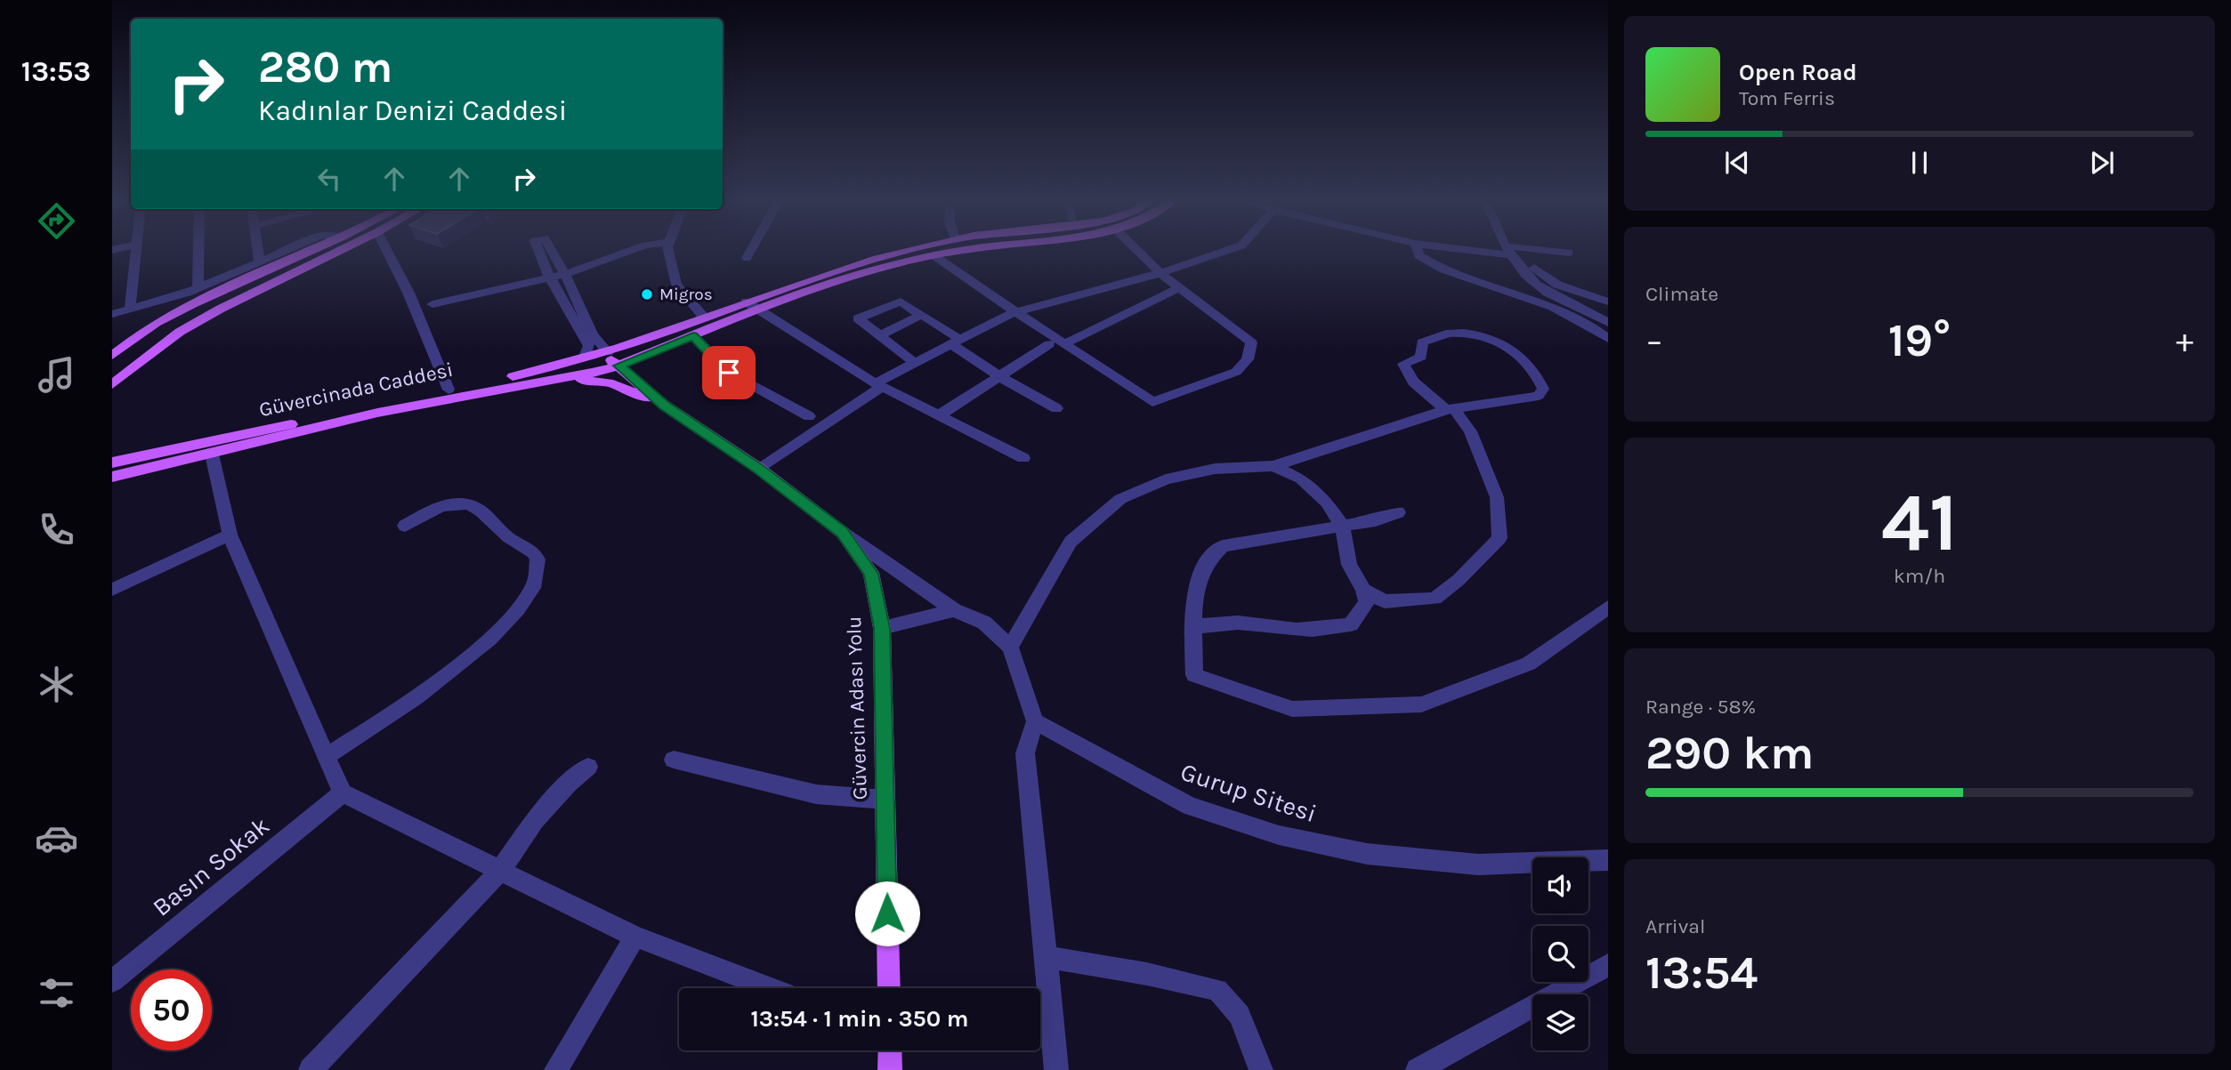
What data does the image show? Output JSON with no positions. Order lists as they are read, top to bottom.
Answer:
{
  "streets": {
    "main road": ["Güvercinada Caddesi", "Güvercin Adası Yolu"],
    "street": ["Gurup Sitesi", "Basın Sokak"]
  },
  "crossings": [
    ["Güvercinada Caddesi", "Güvercin Adası Yolu"]
  ],
  "places": ["Migros"],
  "page": {
    "tabs": "13:53",
    "turn": ["280 m", "Kadınlar Denizi Caddesi"],
    "song": ["Open Road", "Tom Ferris"],
    "tile": [
      "Climate",
      ["41", "km/h"],
      ["Range · 58%", "290 km"],
      ["Arrival", "13:54"]
    ],
    "heat": ["−", "19°", "+"],
    "limit": "50",
    "trip": "13:54 · 1 min · 350 m"
  }
}
